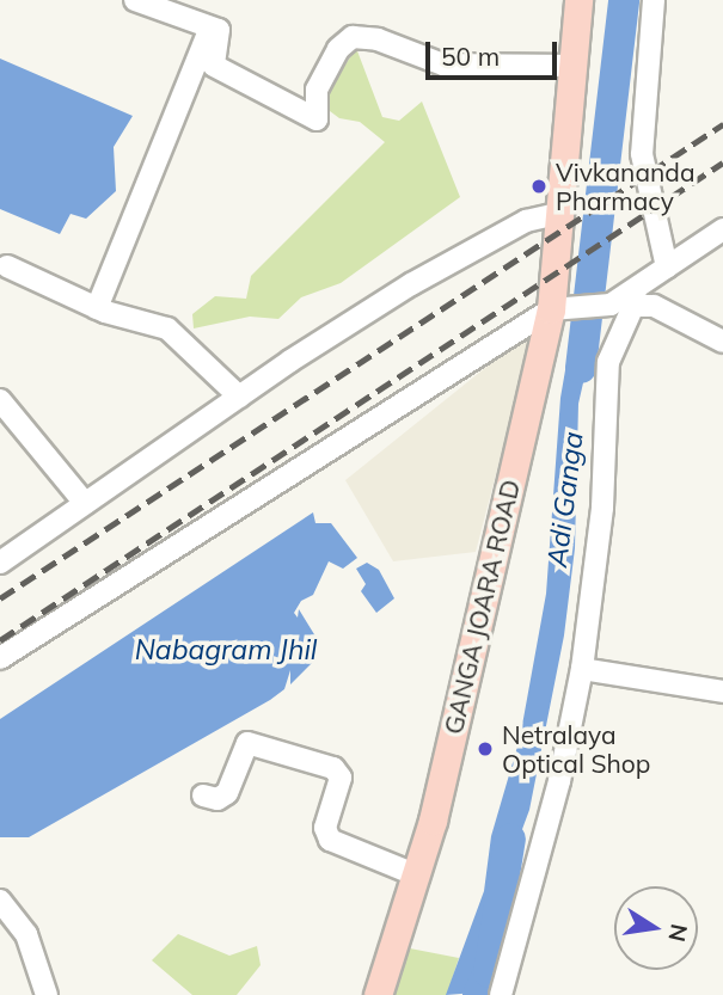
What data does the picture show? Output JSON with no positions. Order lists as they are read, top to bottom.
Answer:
{
  "streets": {
    "main road": ["GANGA JOARA ROAD"]
  },
  "water": ["Adi Ganga", "Nabagram Jhil"],
  "places": ["Vivkananda Pharmacy", "Netralaya Optical Shop"],
  "scale_bar": "50 m",
  "north": "right"
}
